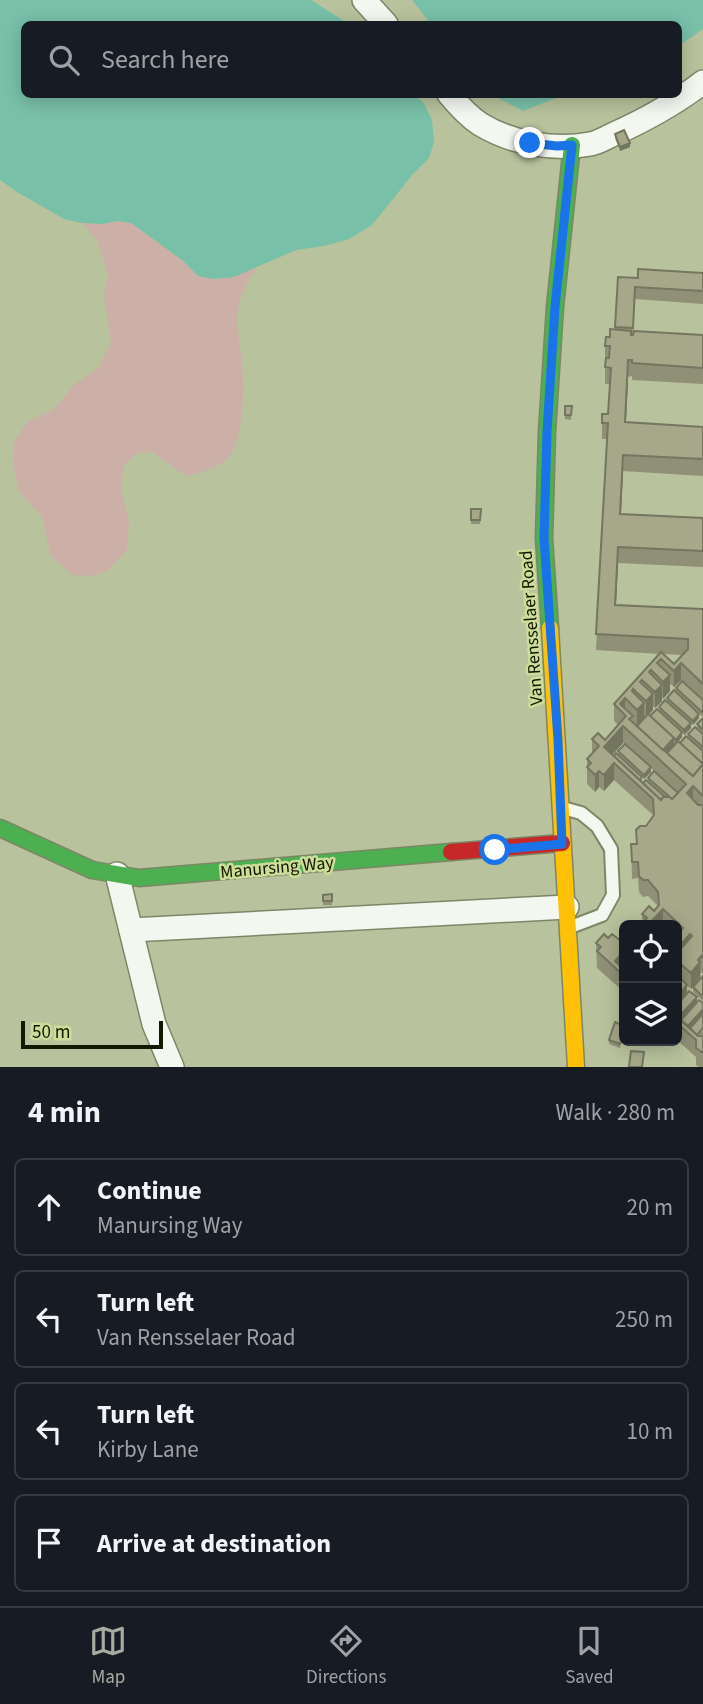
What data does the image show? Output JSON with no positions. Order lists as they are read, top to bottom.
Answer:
{
  "streets": {
    "street": ["Van Rensselaer Road", "Manursing Way"]
  },
  "crossings": [
    ["Van Rensselaer Road", "Manursing Way"]
  ],
  "scale_bar": "50 m",
  "page": {
    "search": "Search here",
    "scale": "50 m",
    "heading": ["4 min", "Walk · 280 m"],
    "list": [
      ["Continue", "Manursing Way", "20 m"],
      ["Turn left", "Van Rensselaer Road", "250 m"],
      ["Turn left", "Kirby Lane", "10 m"],
      "Arrive at destination"
    ],
    "nav": ["Map", "Directions", "Saved"]
  }
}
